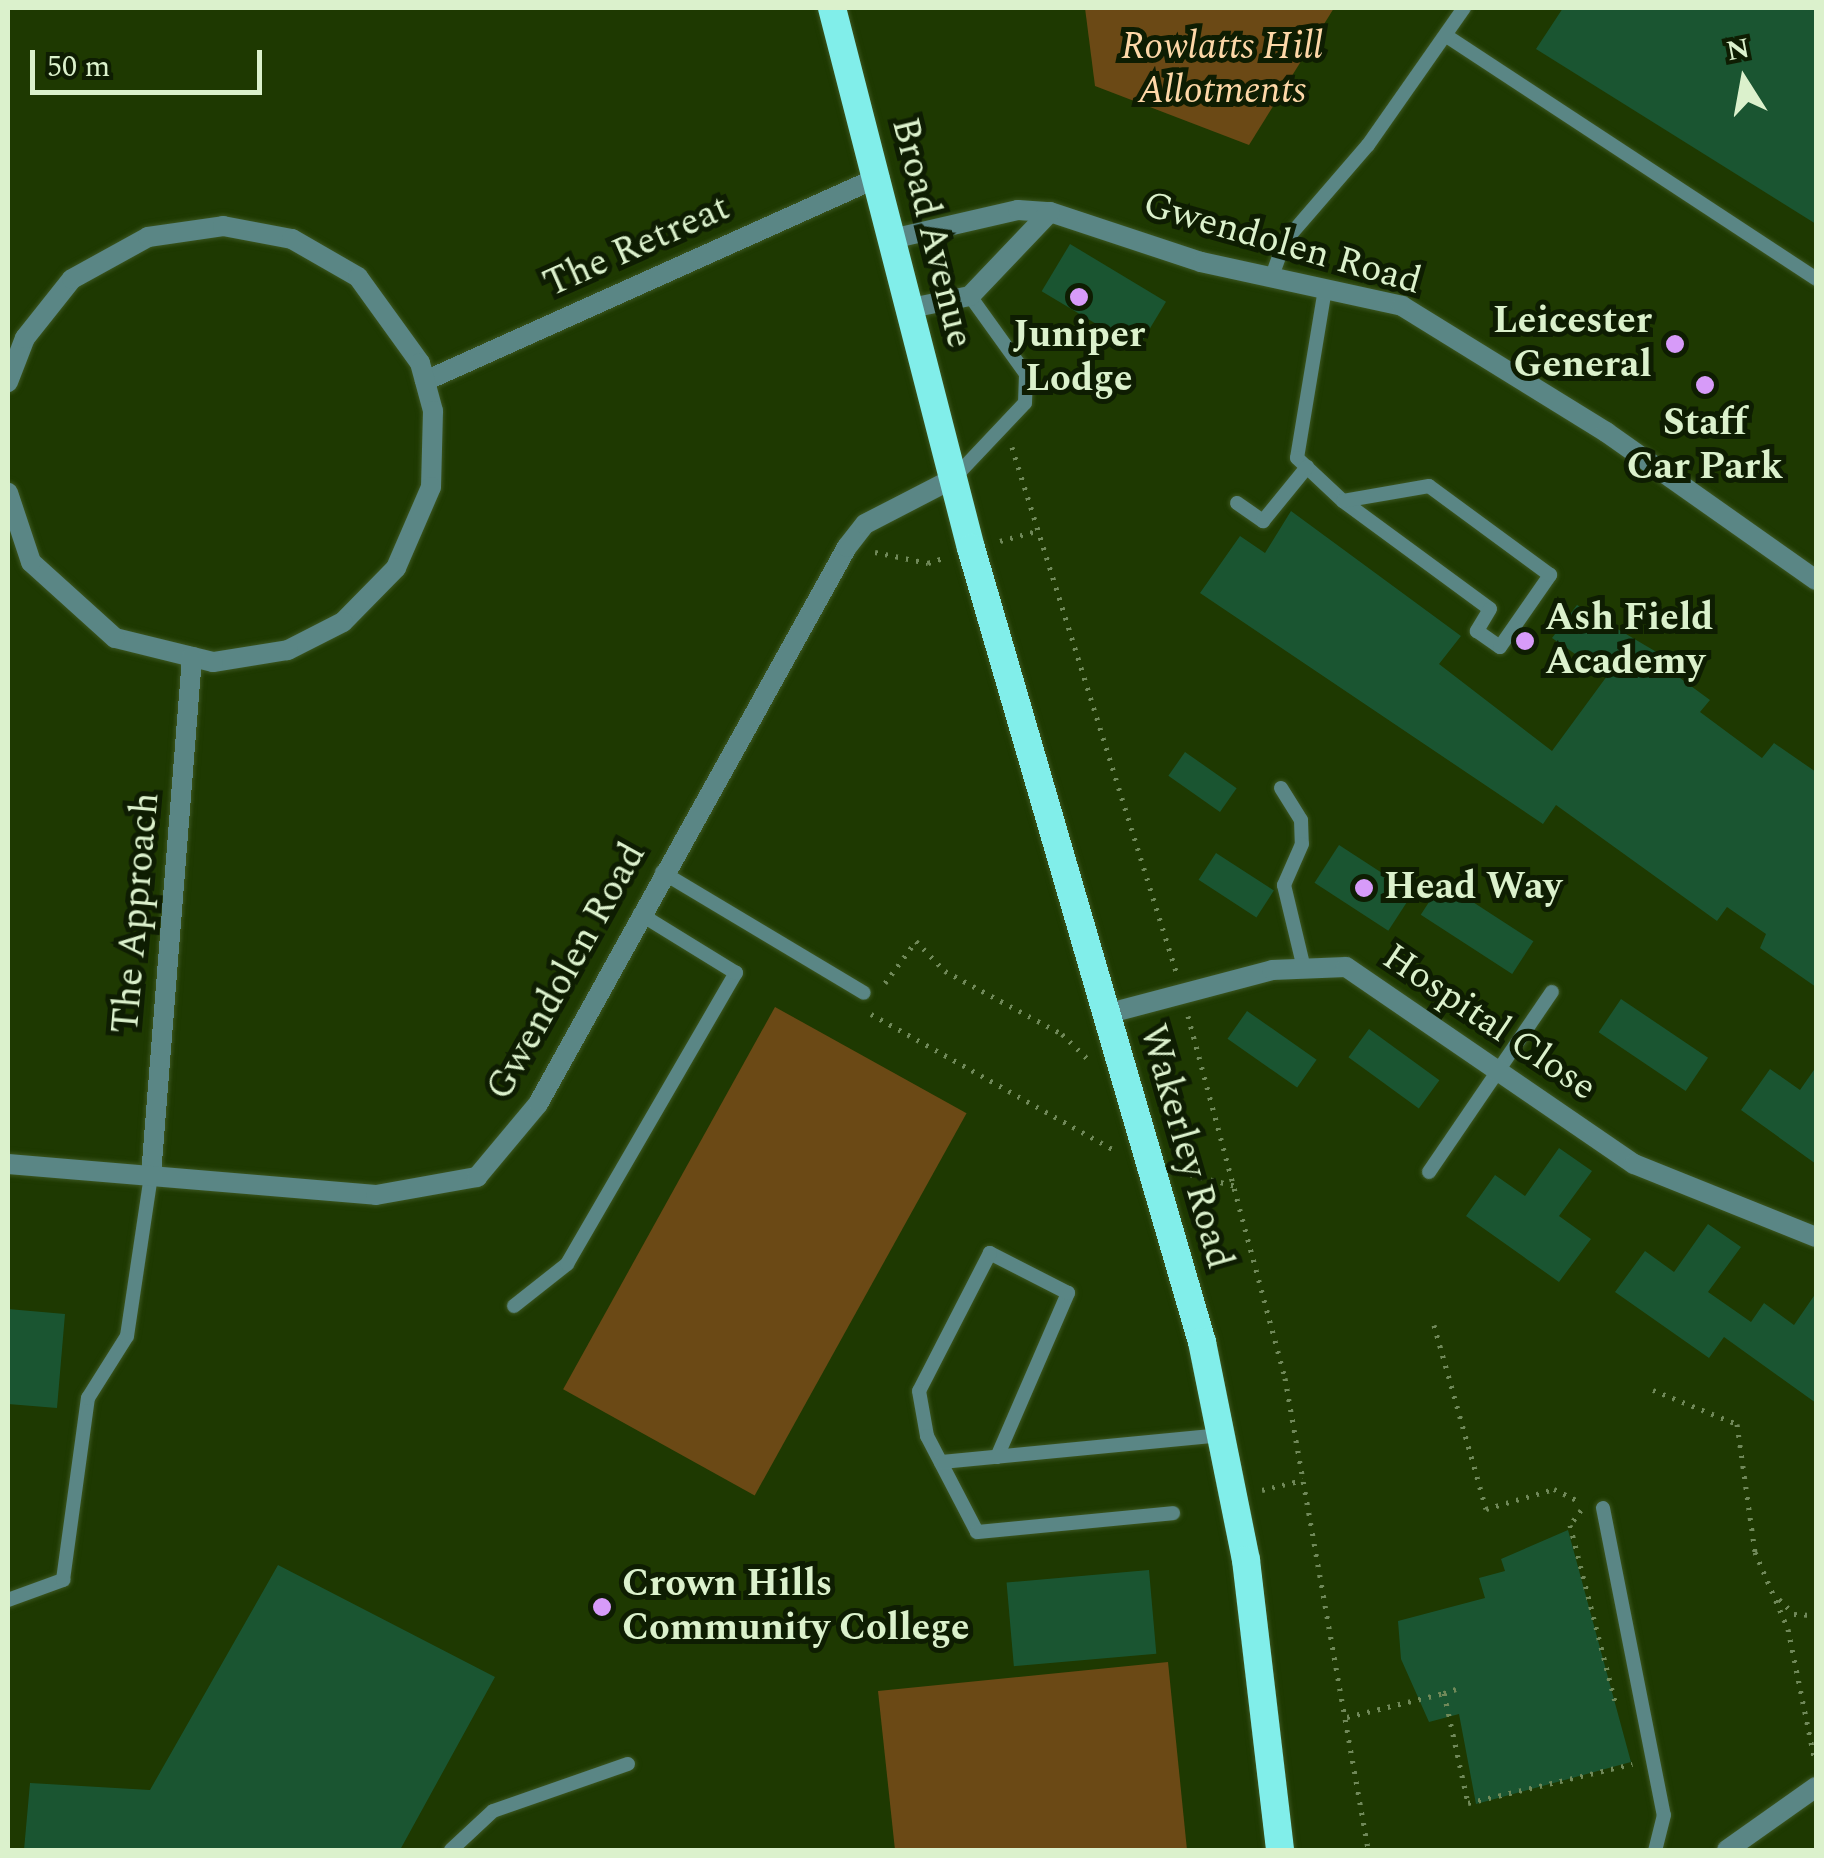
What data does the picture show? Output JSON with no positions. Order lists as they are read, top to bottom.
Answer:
{
  "streets": {
    "highway": ["Broad Avenue", "Wakerley Road"],
    "street": [
      "Gwendolen Road",
      "The Retreat",
      "The Approach",
      "Hospital Close"
    ]
  },
  "crossings": [
    ["Broad Avenue", "Gwendolen Road"],
    ["Broad Avenue", "The Retreat"],
    ["Broad Avenue", "Wakerley Road"],
    ["Gwendolen Road", "The Approach"],
    ["Gwendolen Road", "Wakerley Road"],
    ["Hospital Close", "Wakerley Road"]
  ],
  "parks": ["Rowlatts Hill Allotments"],
  "places": [
    "Juniper Lodge",
    "Leicester General",
    "Staff Car Park",
    "Ash Field Academy",
    "Head Way",
    "Crown Hills Community College"
  ],
  "scale_bar": "50 m",
  "north": "top"
}
